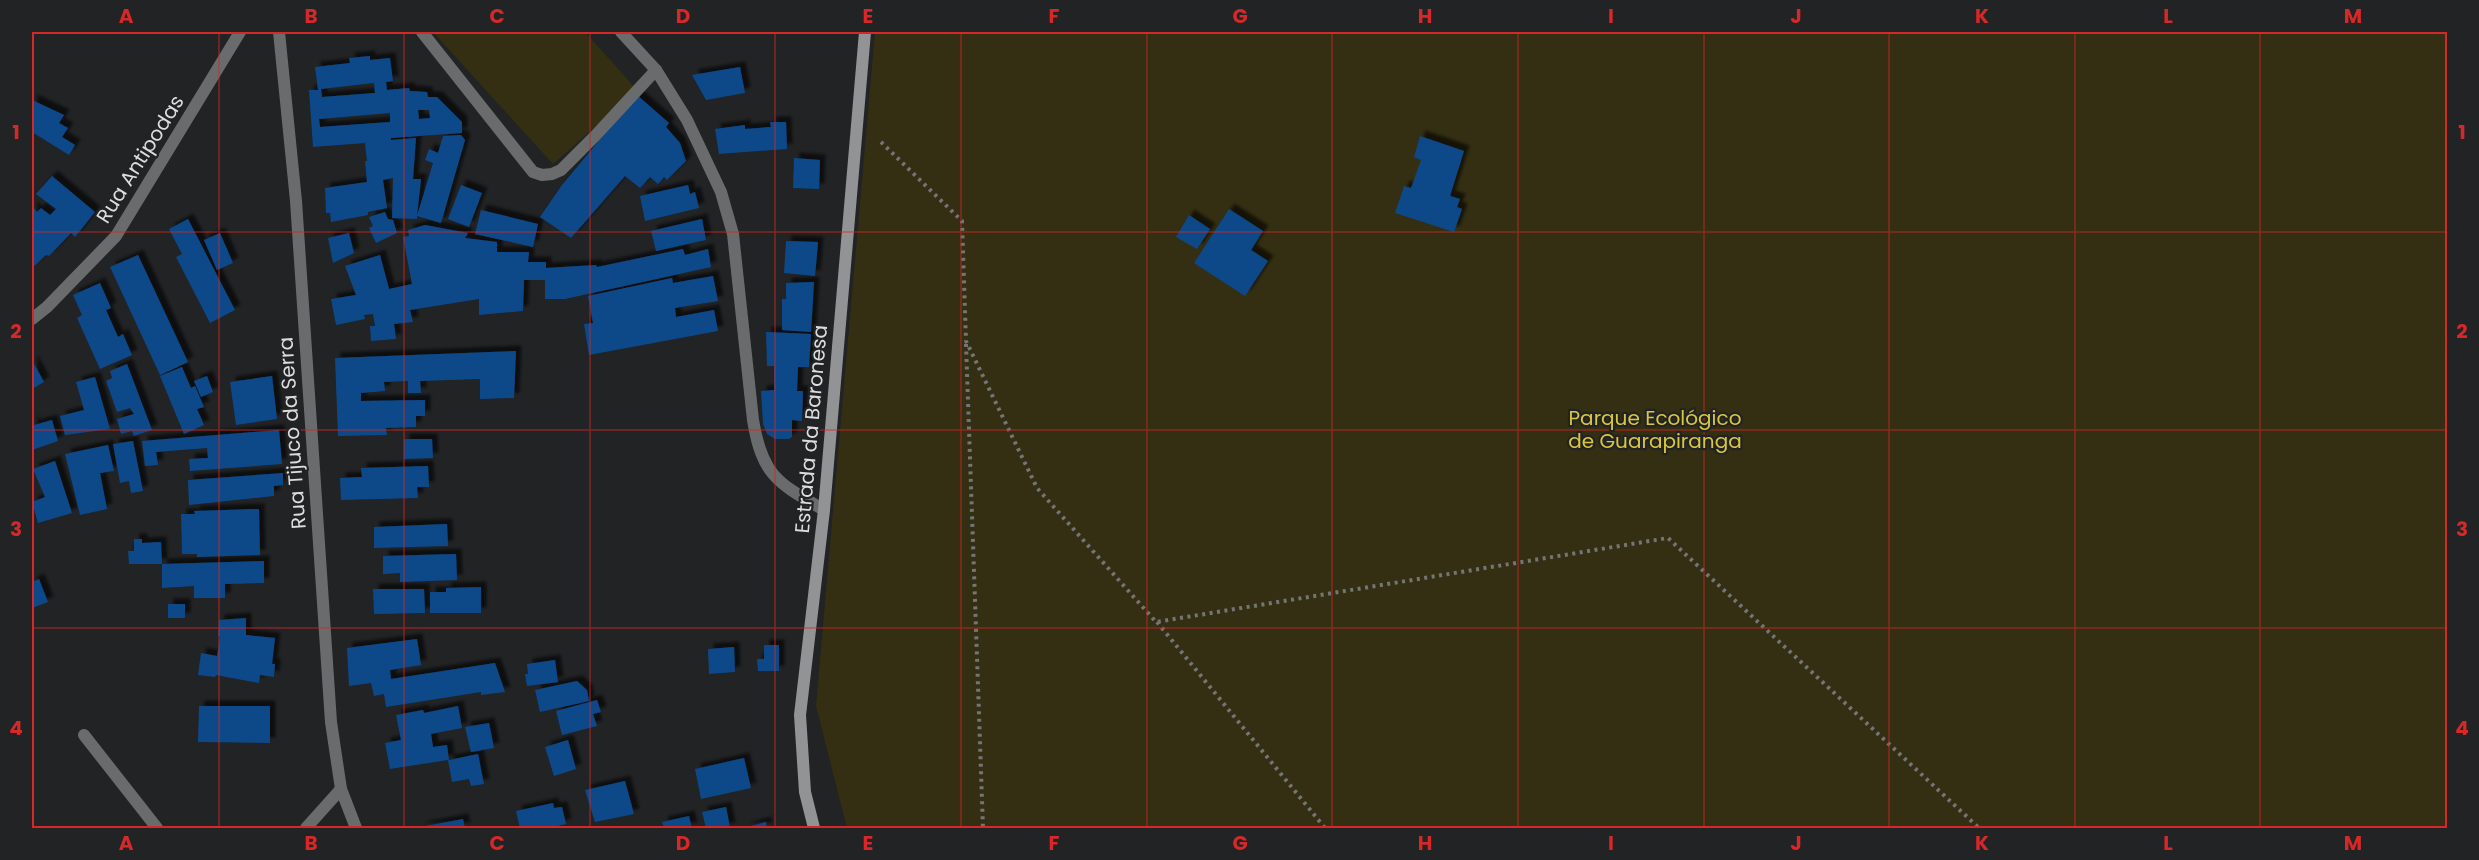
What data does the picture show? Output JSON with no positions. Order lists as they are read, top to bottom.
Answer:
{
  "streets": {
    "main road": ["Estrada da Baronesa"],
    "street": ["Rua Antipodas", "Rua Tijuco da Serra"]
  },
  "parks": ["Parque Ecológico de Guarapiranga"],
  "grid": {
    "columns": [
      "A",
      "B",
      "C",
      "D",
      "E",
      "F",
      "G",
      "H",
      "I",
      "J",
      "K",
      "L",
      "M"
    ],
    "rows": [
      "1",
      "2",
      "3",
      "4"
    ]
  }
}
